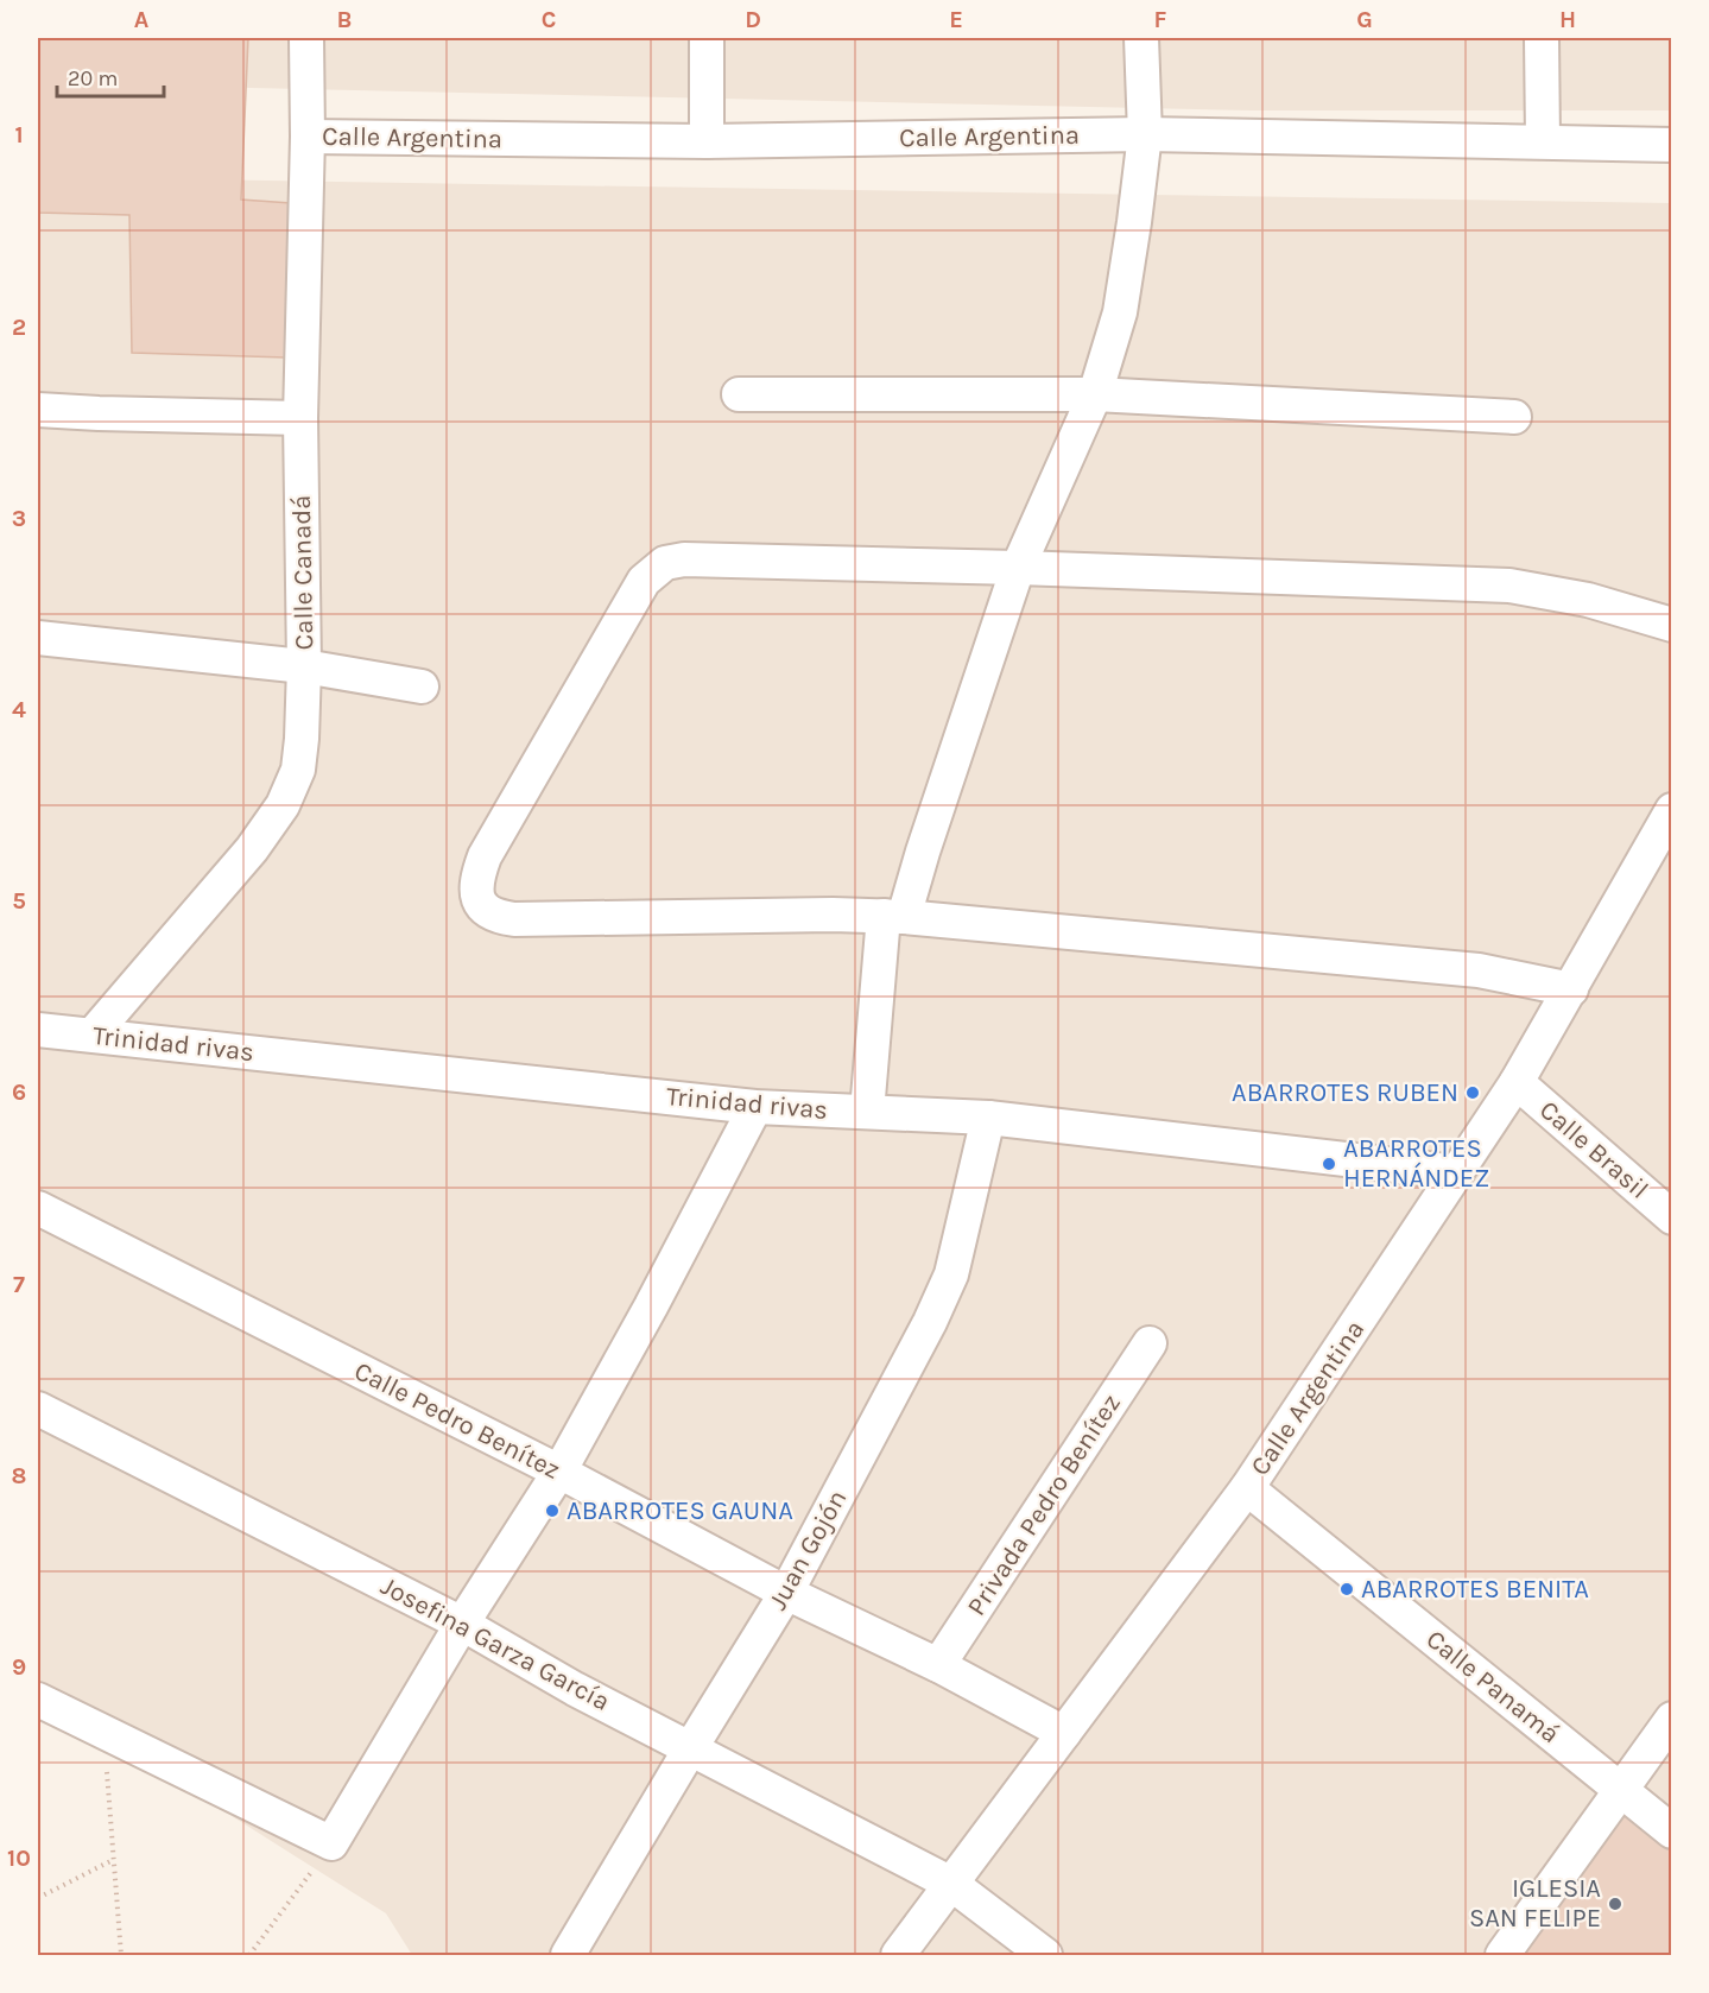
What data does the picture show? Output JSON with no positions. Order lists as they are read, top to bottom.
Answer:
{
  "streets": {
    "street": [
      "Calle Argentina",
      "Calle Canadá",
      "Trinidad rivas",
      "Calle Brasil",
      "Calle Pedro Benítez",
      "Privada Pedro Benítez",
      "Juan Gojón",
      "Josefina Garza García",
      "Calle Panamá"
    ]
  },
  "crossings": [
    ["Calle Argentina", "Calle Canadá"],
    ["Calle Argentina", "Trinidad rivas"],
    ["Calle Argentina", "Calle Brasil"],
    ["Calle Argentina", "Calle Pedro Benítez"],
    ["Calle Argentina", "Josefina Garza García"],
    ["Calle Argentina", "Calle Panamá"],
    ["Calle Canadá", "Trinidad rivas"],
    ["Trinidad rivas", "Juan Gojón"],
    ["Calle Pedro Benítez", "Privada Pedro Benítez"],
    ["Calle Pedro Benítez", "Juan Gojón"],
    ["Juan Gojón", "Josefina Garza García"]
  ],
  "places": [
    "ABARROTES RUBEN",
    "ABARROTES HERNÁNDEZ",
    "ABARROTES GAUNA",
    "ABARROTES BENITA",
    "IGLESIA SAN FELIPE"
  ],
  "scale_bar": "20 m",
  "grid": {
    "columns": [
      "A",
      "B",
      "C",
      "D",
      "E",
      "F",
      "G",
      "H"
    ],
    "rows": [
      "1",
      "2",
      "3",
      "4",
      "5",
      "6",
      "7",
      "8",
      "9",
      "10"
    ]
  }
}
